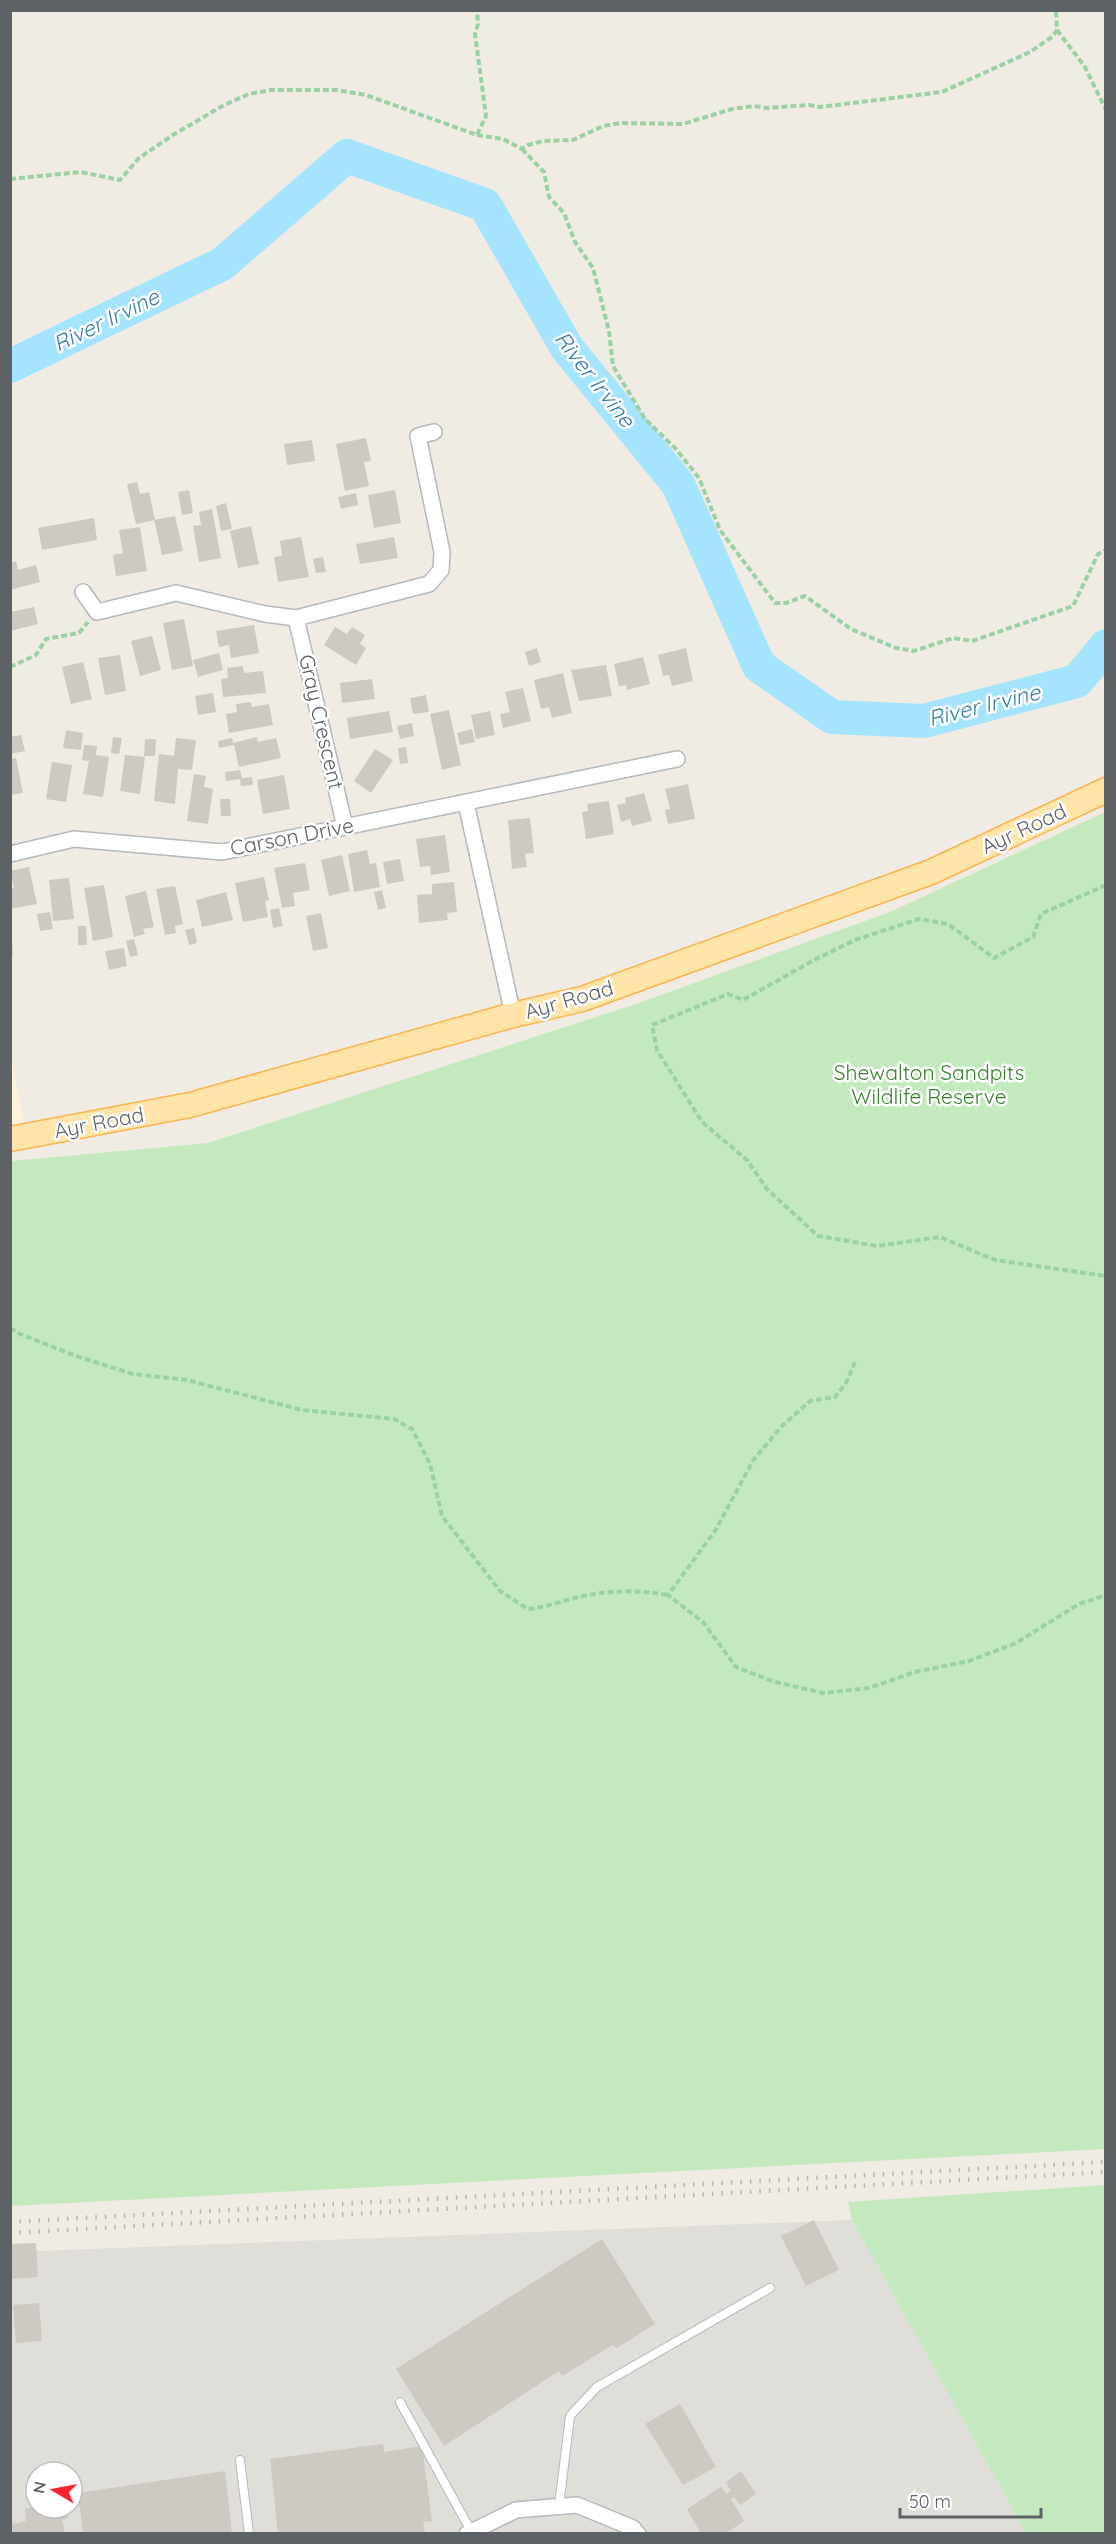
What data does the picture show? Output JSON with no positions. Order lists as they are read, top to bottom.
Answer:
{
  "streets": {
    "main road": ["Ayr Road"],
    "street": ["Gray Crescent", "Carson Drive"]
  },
  "crossings": [
    ["Gray Crescent", "Carson Drive"]
  ],
  "water": ["River Irvine"],
  "parks": ["Shewalton Sandpits Wildlife Reserve"],
  "scale_bar": "50 m",
  "north": "left"
}
